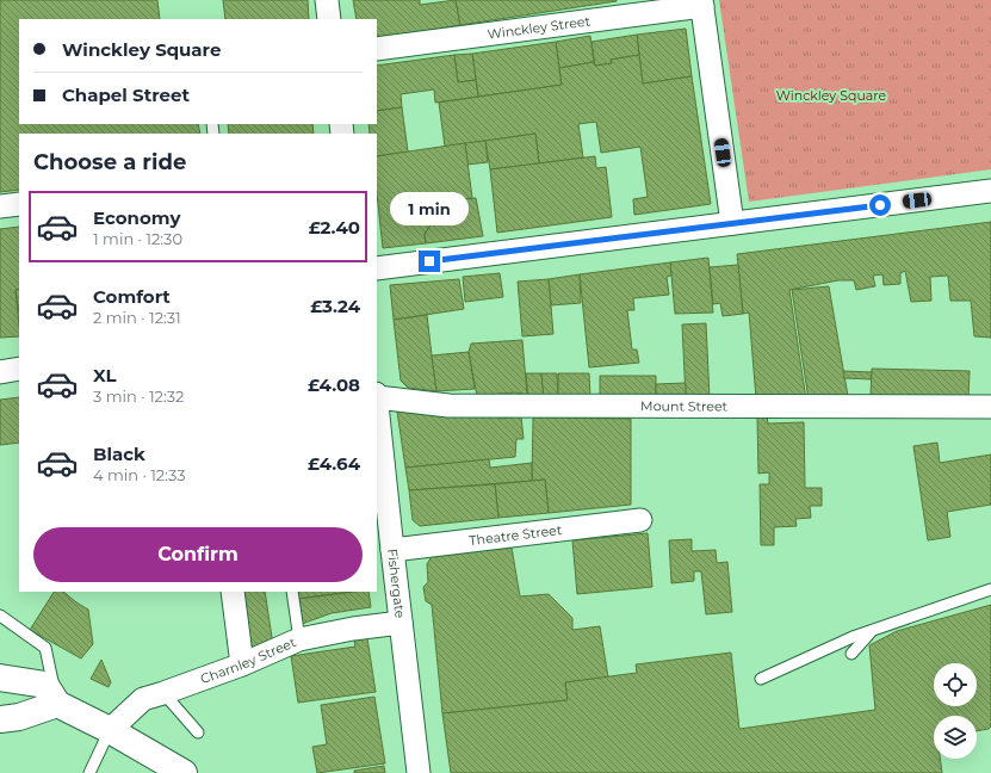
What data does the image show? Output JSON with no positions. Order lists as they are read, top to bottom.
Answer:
{
  "streets": {
    "street": [
      "Winckley Street",
      "Mount Street",
      "Theatre Street",
      "Fishergate",
      "Charnley Street"
    ]
  },
  "crossings": [
    ["Theatre Street", "Fishergate"],
    ["Fishergate", "Charnley Street"]
  ],
  "parks": ["Winckley Square"],
  "page": {
    "banner": ["Winckley Square", "Chapel Street"],
    "heading": "Choose a ride",
    "list": [
      {
        "name": "Economy",
        "note": "1 min · 12:30",
        "value": "£2.40"
      },
      {
        "name": "Comfort",
        "note": "2 min · 12:31",
        "value": "£3.24"
      },
      {
        "name": "XL",
        "note": "3 min · 12:32",
        "value": "£4.08"
      },
      {
        "name": "Black",
        "note": "4 min · 12:33",
        "value": "£4.64"
      }
    ],
    "bubble": "1 min",
    "buttons": "Confirm"
  }
}
